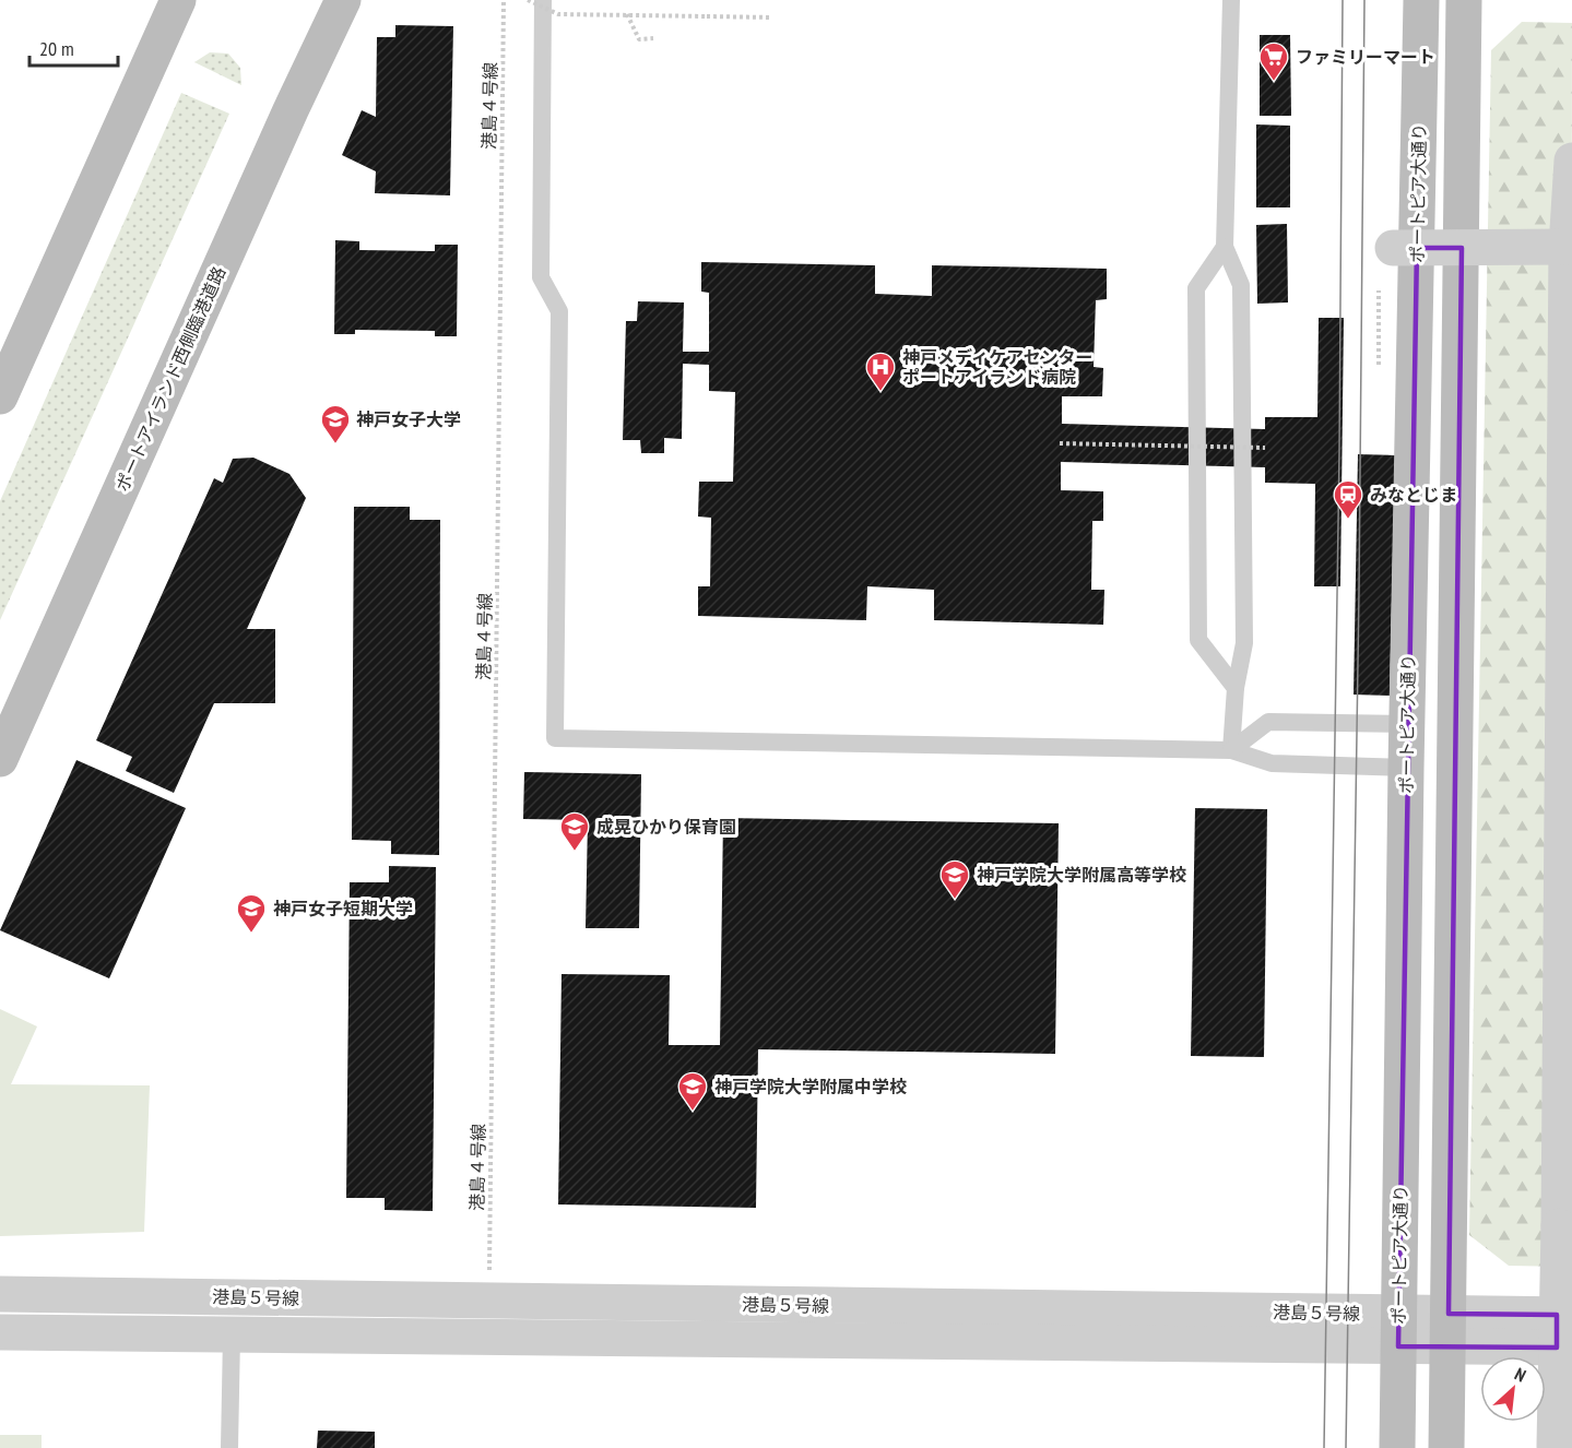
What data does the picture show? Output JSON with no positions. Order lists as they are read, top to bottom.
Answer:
{
  "streets": {
    "street": ["ポートピア大通り", "ポートアイランド西側臨港道路", "港島５号線"],
    "path": ["港島４号線"]
  },
  "crossings": [
    ["ポートピア大通り", "港島５号線"]
  ],
  "places": {
    "supermarket": ["ファミリーマート"],
    "hospital": ["神戸メディケアセンター ポートアイランド病院"],
    "school or university": [
      "神戸女子大学",
      "成晃ひかり保育園",
      "神戸学院大学附属高等学校",
      "神戸女子短期大学",
      "神戸学院大学附属中学校"
    ],
    "station": ["みなとじま"]
  },
  "scale_bar": "20 m",
  "north": "top right"
}
